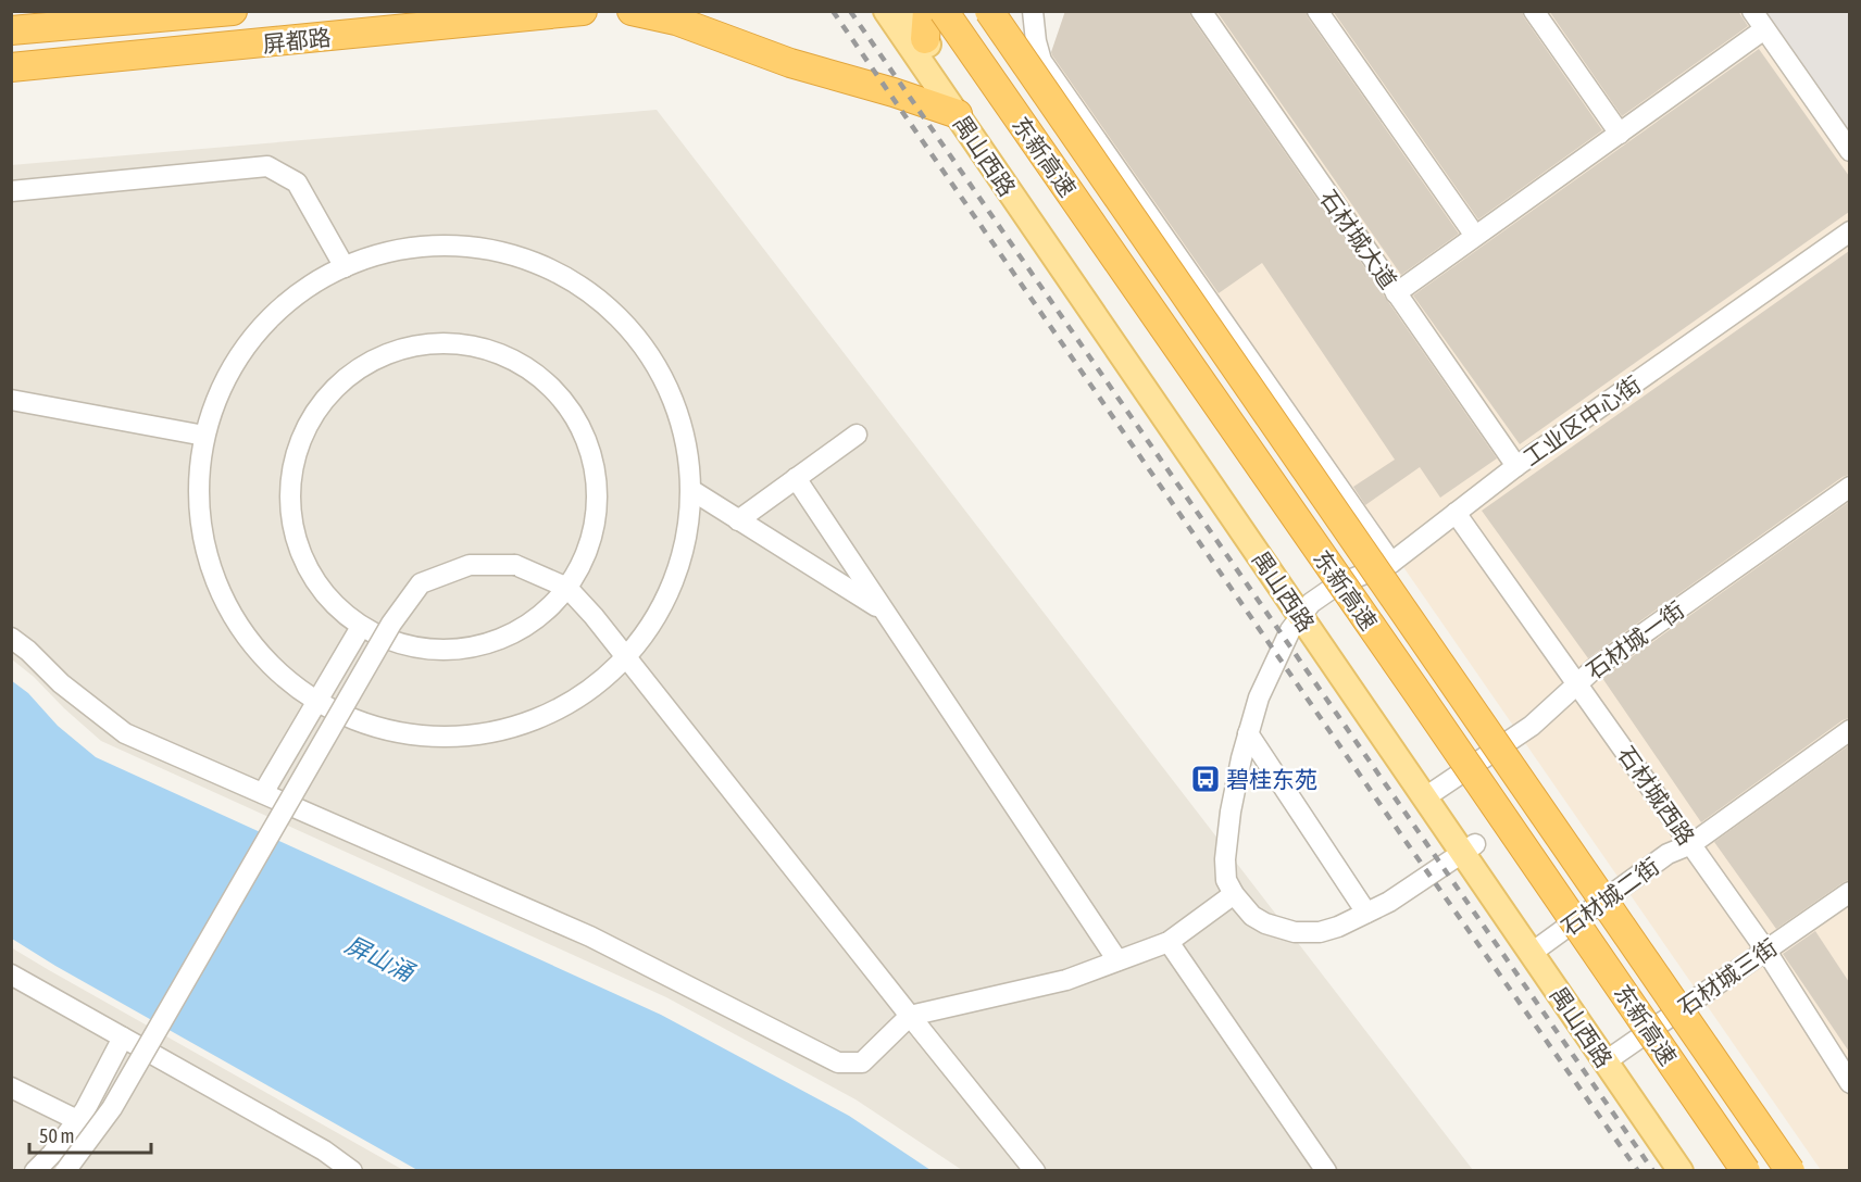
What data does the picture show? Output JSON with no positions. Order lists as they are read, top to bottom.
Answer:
{
  "streets": {
    "highway": ["屏都路", "东新高速"],
    "main road": ["禺山西路"],
    "street": [
      "石材城大道",
      "工业区中心街",
      "石材城一街",
      "石材城西路",
      "石材城二街",
      "石材城三街"
    ]
  },
  "crossings": [
    ["禺山西路", "工业区中心街"],
    ["禺山西路", "石材城一街"],
    ["禺山西路", "石材城二街"],
    ["禺山西路", "石材城三街"],
    ["石材城大道", "工业区中心街"],
    ["工业区中心街", "石材城西路"],
    ["石材城一街", "石材城西路"],
    ["石材城西路", "石材城二街"],
    ["石材城西路", "石材城三街"]
  ],
  "water": ["屏山涌"],
  "places": {
    "bus stop": ["碧桂东苑"]
  },
  "scale_bar": "50 m"
}
